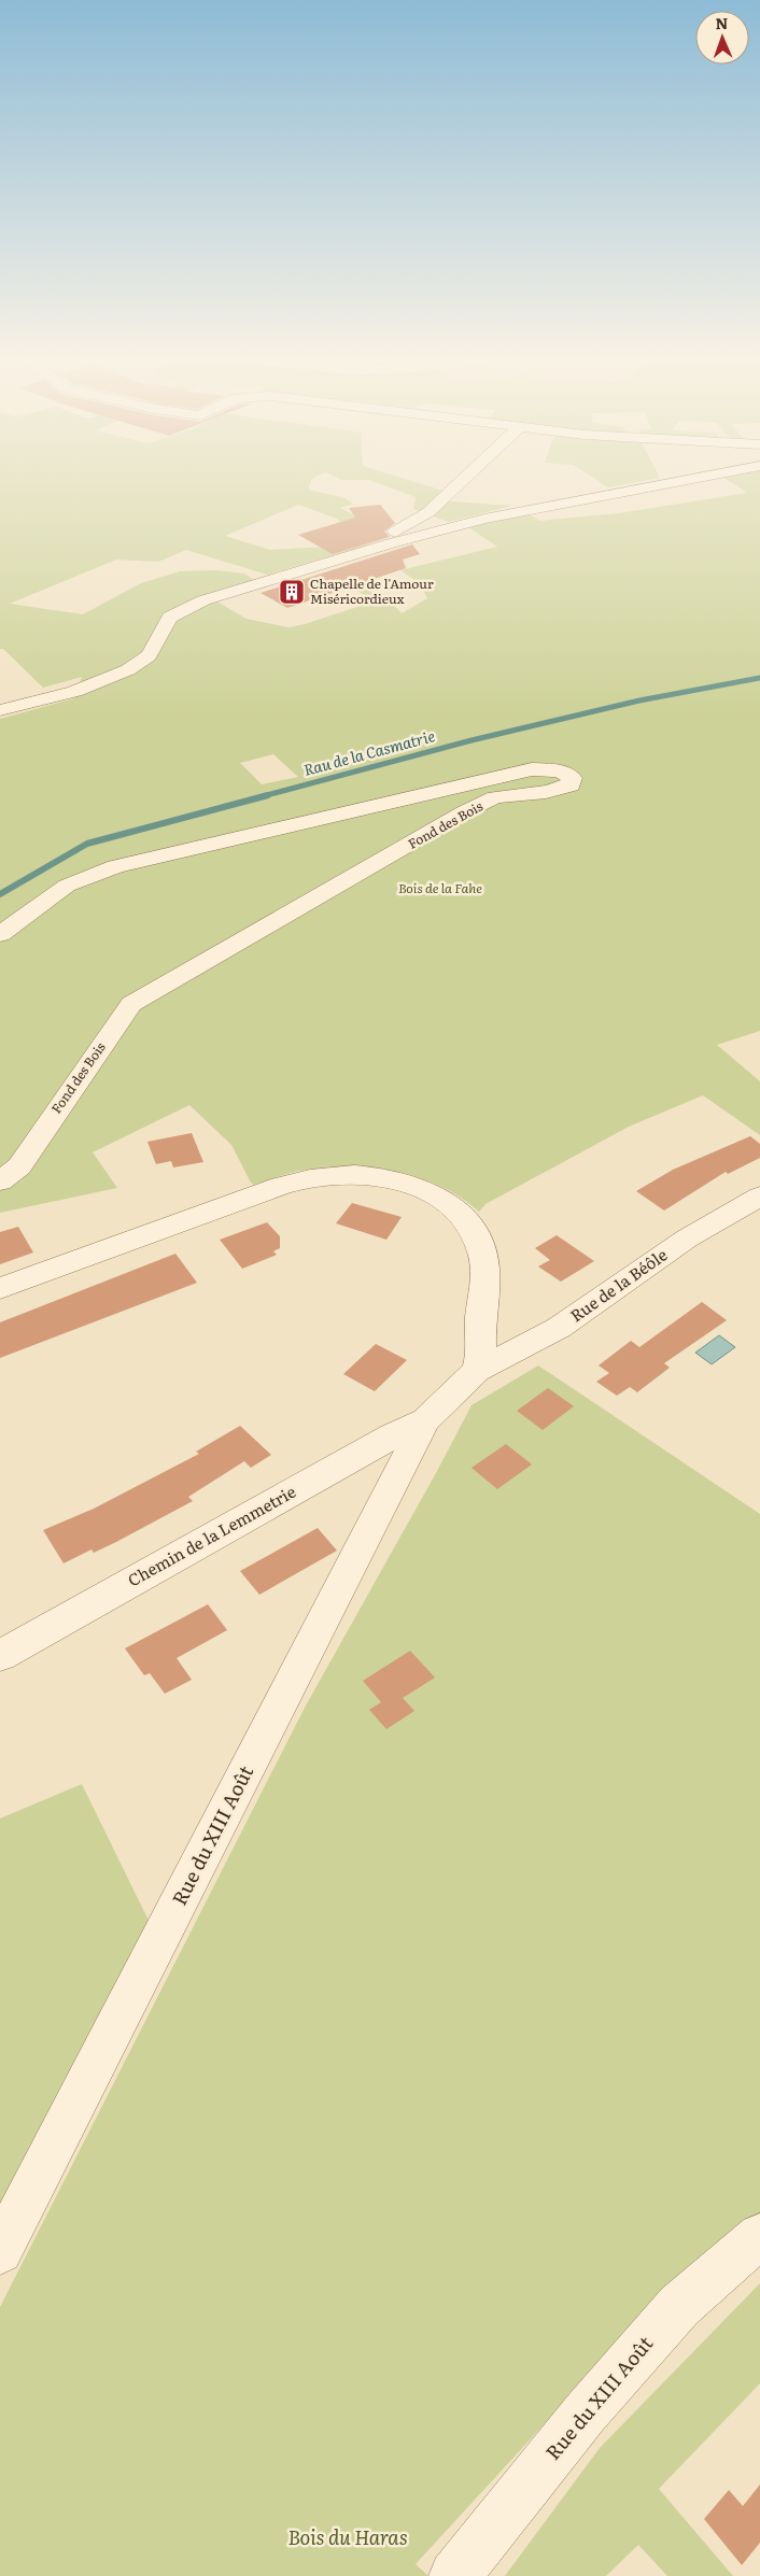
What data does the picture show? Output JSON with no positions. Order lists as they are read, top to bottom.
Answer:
{
  "streets": {
    "street": [
      "Fond des Bois",
      "Rue de la Béôle",
      "Chemin de la Lemmetrie",
      "Rue du XIII Août"
    ]
  },
  "crossings": [
    ["Rue de la Béôle", "Chemin de la Lemmetrie"],
    ["Rue de la Béôle", "Rue du XIII Août"],
    ["Chemin de la Lemmetrie", "Rue du XIII Août"]
  ],
  "water": ["Rau de la Casmatrie"],
  "parks": ["Bois de la Fahe", "Bois du Haras"],
  "places": {
    "building": ["Chapelle de l'Amour Miséricordieux"]
  },
  "north": "top"
}
